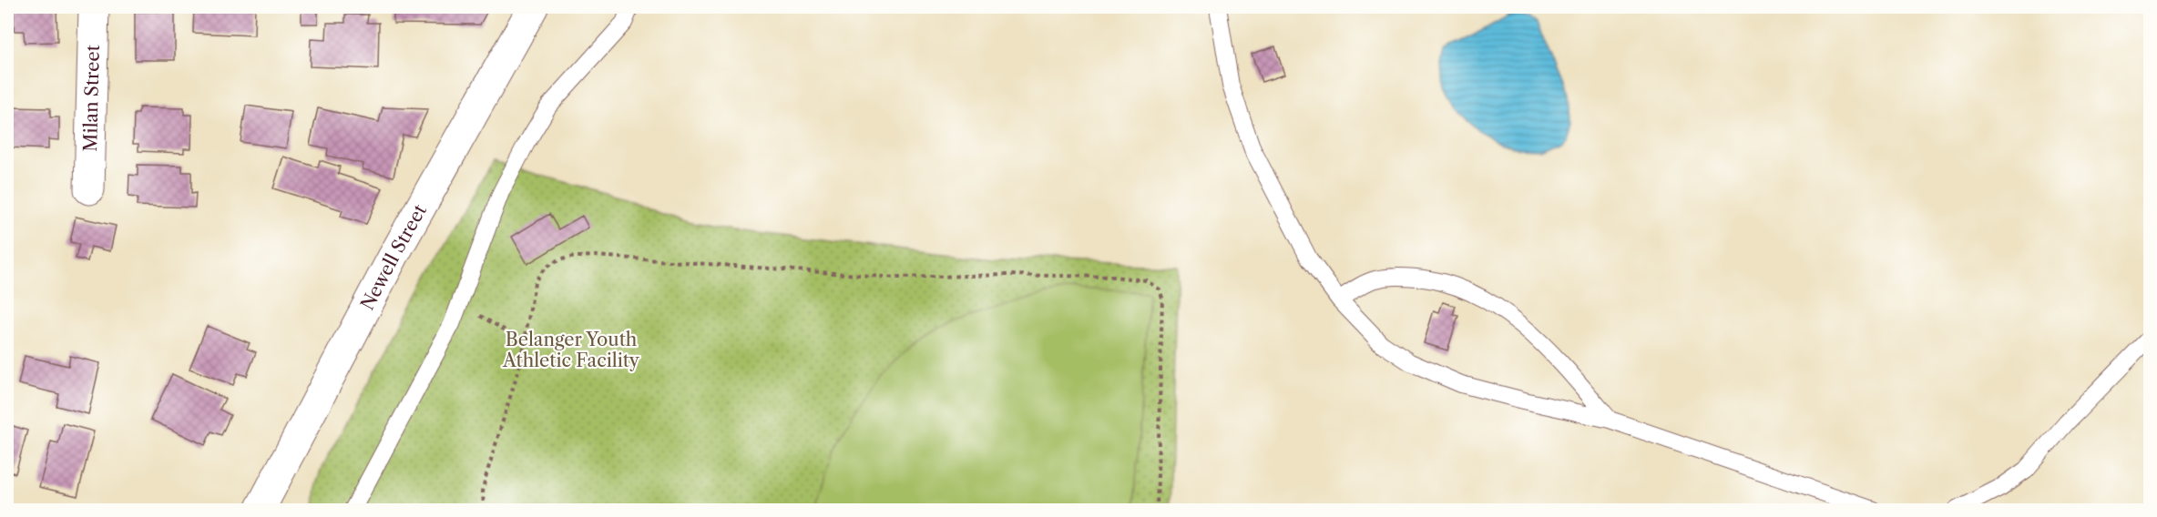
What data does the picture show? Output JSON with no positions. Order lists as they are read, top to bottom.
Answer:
{
  "streets": {
    "street": ["Milan Street", "Newell Street"]
  },
  "parks": ["Belanger Youth Athletic Facility"]
}
